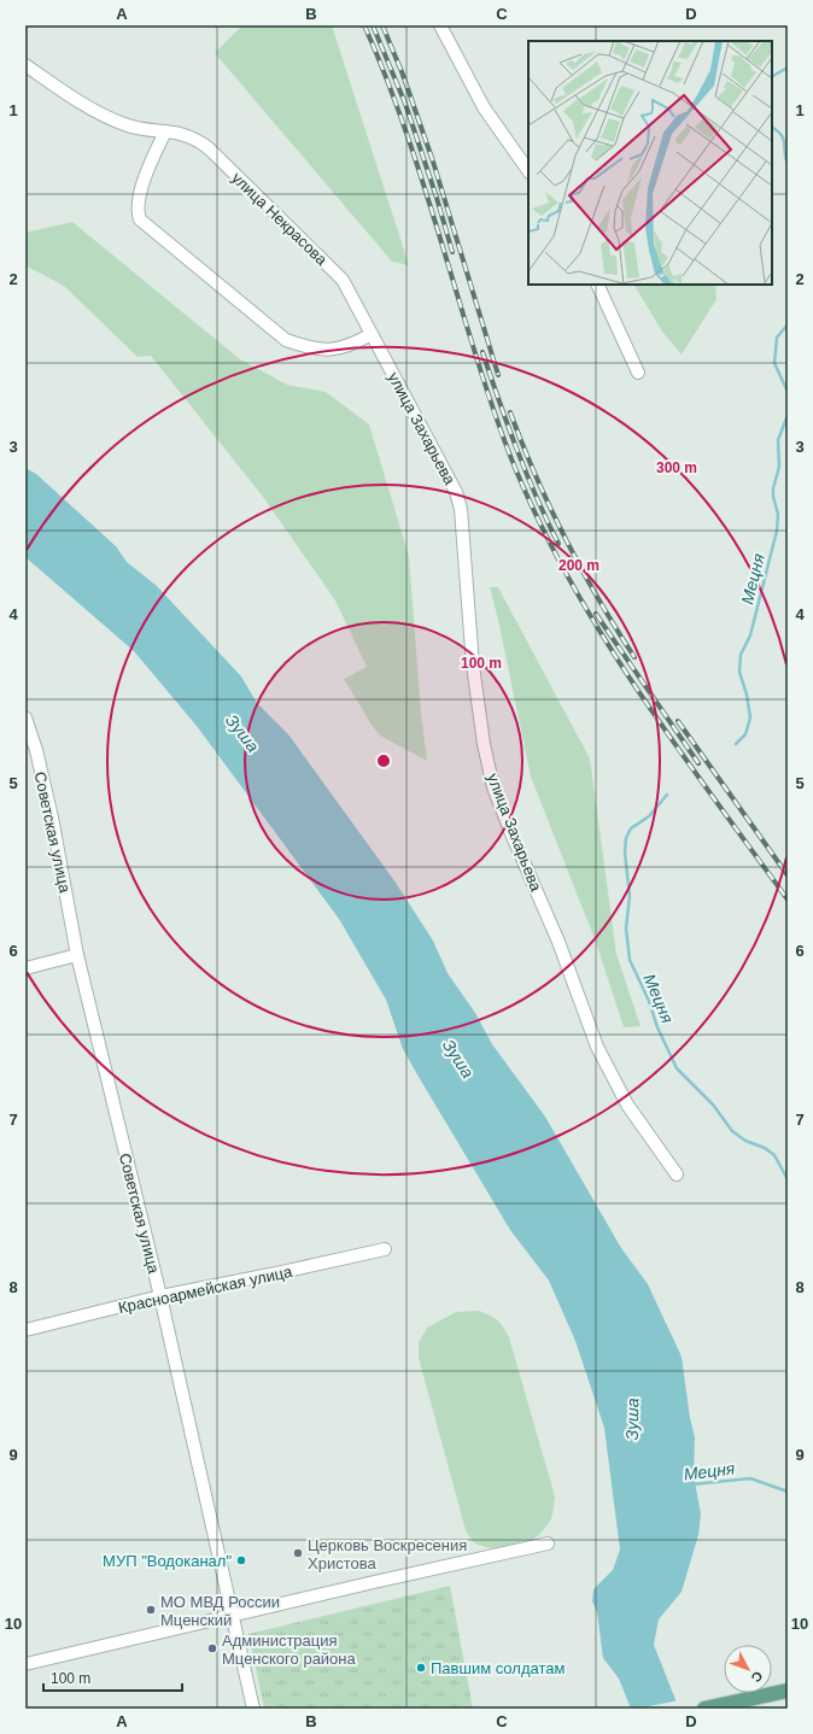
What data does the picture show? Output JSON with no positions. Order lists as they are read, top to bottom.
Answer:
{
  "streets": {
    "street": [
      "улица Некрасова",
      "улица Захарьева",
      "Советская улица",
      "Красноармейская улица"
    ]
  },
  "crossings": [
    ["улица Некрасова", "улица Захарьева"],
    ["Советская улица", "Красноармейская улица"]
  ],
  "water": ["Мецня", "Зуша"],
  "places": [
    "Церковь Воскресения Христова",
    "МУП \"Водоканал\"",
    "МО МВД России Мценский",
    "Администрация Мценского района",
    "Павшим солдатам"
  ],
  "scale_bar": "100 m",
  "north": "bottom right",
  "grid": {
    "columns": [
      "A",
      "B",
      "C",
      "D"
    ],
    "rows": [
      "1",
      "2",
      "3",
      "4",
      "5",
      "6",
      "7",
      "8",
      "9",
      "10"
    ]
  },
  "rings": ["300 m", "200 m", "100 m"]
}
